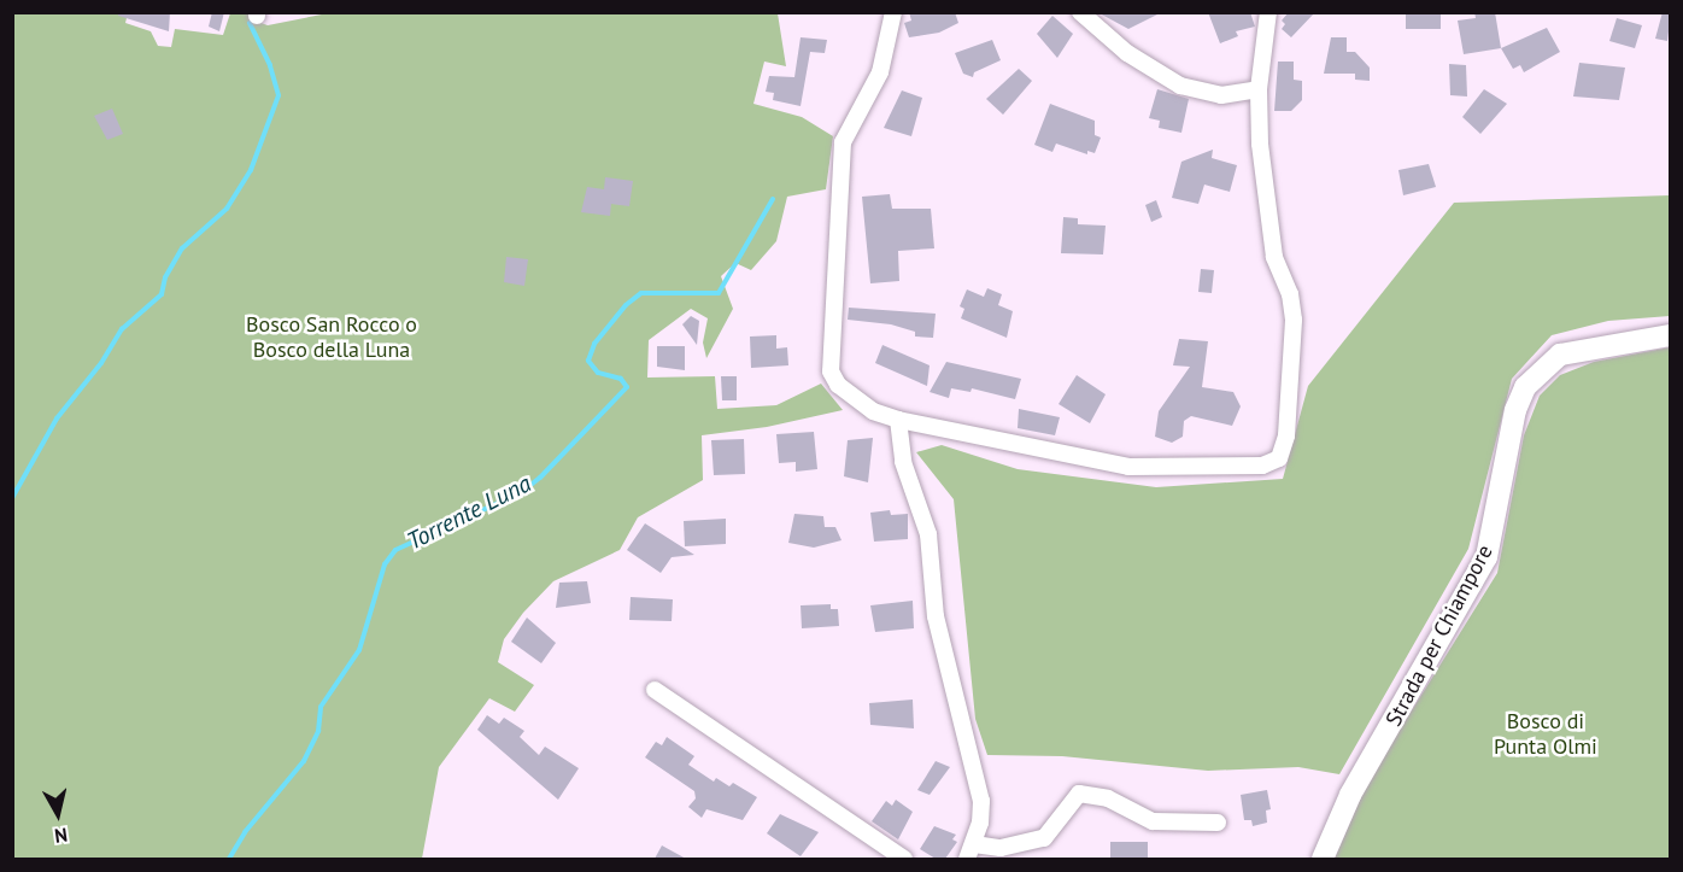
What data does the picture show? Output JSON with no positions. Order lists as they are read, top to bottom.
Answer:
{
  "streets": {
    "street": ["Strada per Chiampore"]
  },
  "water": ["Torrente Luna"],
  "parks": ["Bosco San Rocco o Bosco della Luna", "Bosco di Punta Olmi"],
  "north": "bottom"
}
